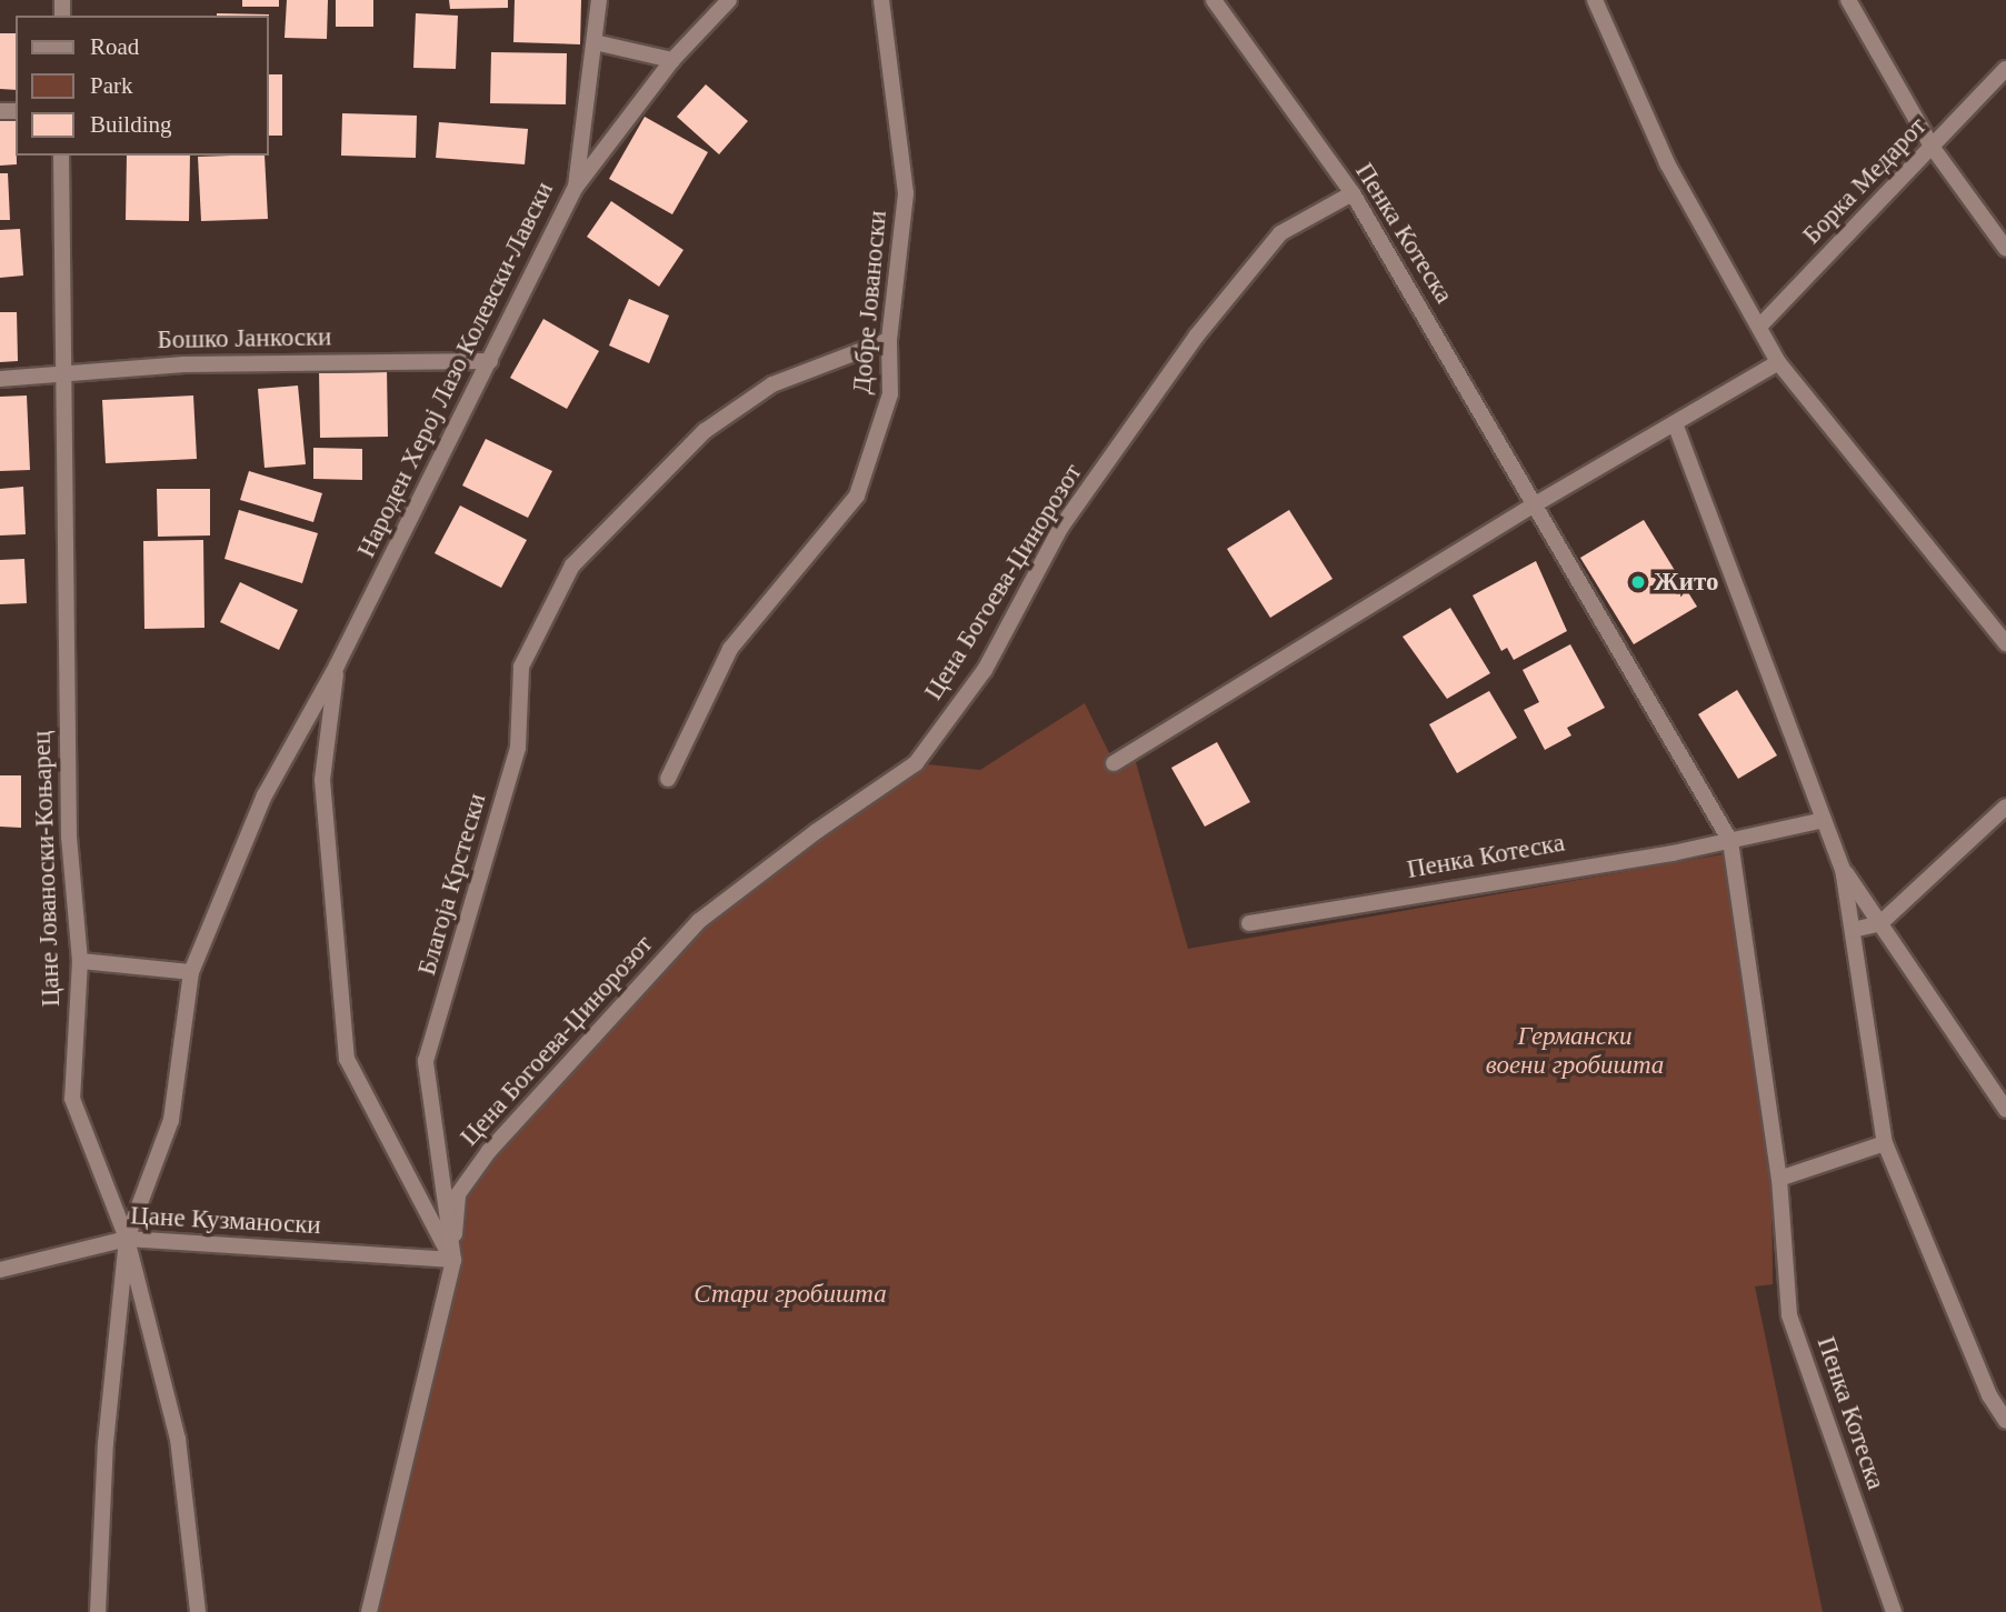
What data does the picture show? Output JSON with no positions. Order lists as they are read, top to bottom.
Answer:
{
  "streets": {
    "street": [
      "Борка Медарот",
      "Пенка Котеска",
      "Добре Јованоски",
      "Бошко Јанкоски",
      "Народен Херој Лазо Колевски-Лавски",
      "Цена Богоева-Џинорозот",
      "Цане Јованоски-Коњарец",
      "Благоја Крстески",
      "Цане Кузманоски"
    ]
  },
  "crossings": [
    ["Пенка Котеска", "Цена Богоева-Џинорозот"],
    ["Добре Јованоски", "Благоја Крстески"],
    ["Бошко Јанкоски", "Народен Херој Лазо Колевски-Лавски"],
    ["Бошко Јанкоски", "Цане Јованоски-Коњарец"],
    ["Народен Херој Лазо Колевски-Лавски", "Цена Богоева-Џинорозот"],
    ["Народен Херој Лазо Колевски-Лавски", "Цане Јованоски-Коњарец"],
    ["Народен Херој Лазо Колевски-Лавски", "Благоја Крстески"],
    ["Народен Херој Лазо Колевски-Лавски", "Цане Кузманоски"],
    ["Цена Богоева-Џинорозот", "Благоја Крстески"],
    ["Цена Богоева-Џинорозот", "Цане Кузманоски"],
    ["Цане Јованоски-Коњарец", "Цане Кузманоски"],
    ["Благоја Крстески", "Цане Кузманоски"]
  ],
  "parks": ["Германски воени гробишта", "Стари гробишта"],
  "places": ["Жито"],
  "legend": ["Road", "Park", "Building"]
}
